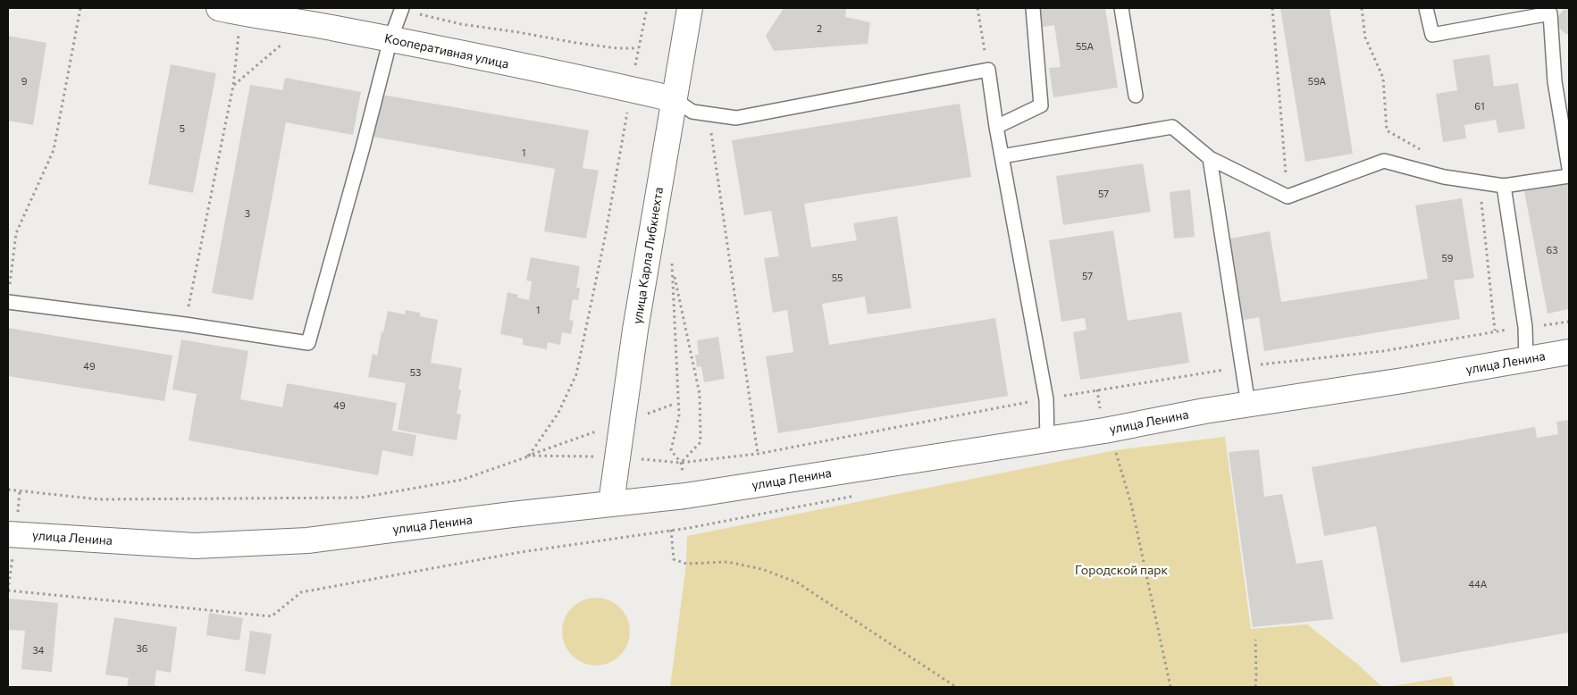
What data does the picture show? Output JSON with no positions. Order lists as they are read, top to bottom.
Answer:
{
  "streets": {
    "main road": ["Кооперативная улица", "улица Карла Либкнехта", "улица Ленина"]
  },
  "crossings": [
    ["Кооперативная улица", "улица Карла Либкнехта"],
    ["улица Карла Либкнехта", "улица Ленина"]
  ],
  "parks": ["Городской парк"],
  "house_numbers": [
    "2",
    "55А",
    "9",
    "59А",
    "61",
    "5",
    "1",
    "57",
    "3",
    "63",
    "59",
    "57",
    "55",
    "1",
    "49",
    "53",
    "49",
    "44А",
    "36",
    "34"
  ]
}
